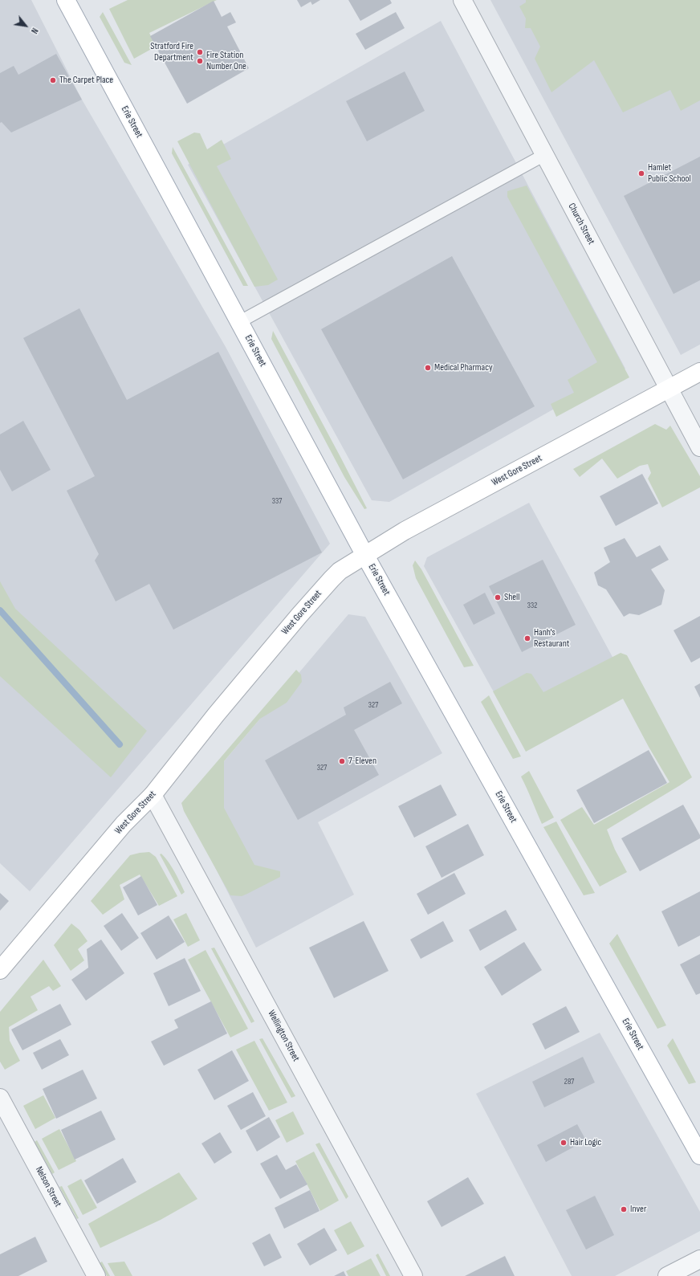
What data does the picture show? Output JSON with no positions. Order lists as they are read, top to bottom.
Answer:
{
  "streets": {
    "main road": ["Erie Street", "West Gore Street"],
    "street": ["Church Street", "Wellington Street", "Nelson Street"]
  },
  "crossings": [
    ["Erie Street", "West Gore Street"],
    ["Church Street", "West Gore Street"],
    ["West Gore Street", "Wellington Street"]
  ],
  "places": [
    "Stratford Fire Department",
    "Fire Station Number One",
    "The Carpet Place",
    "Hamlet Public School",
    "Medical Pharmacy",
    "Shell",
    "Hanh's Restaurant",
    "7-Eleven",
    "Hair Logic",
    "Inver"
  ],
  "house_numbers": [
    "337",
    "332",
    "327",
    "327",
    "287"
  ],
  "north": "bottom right"
}
